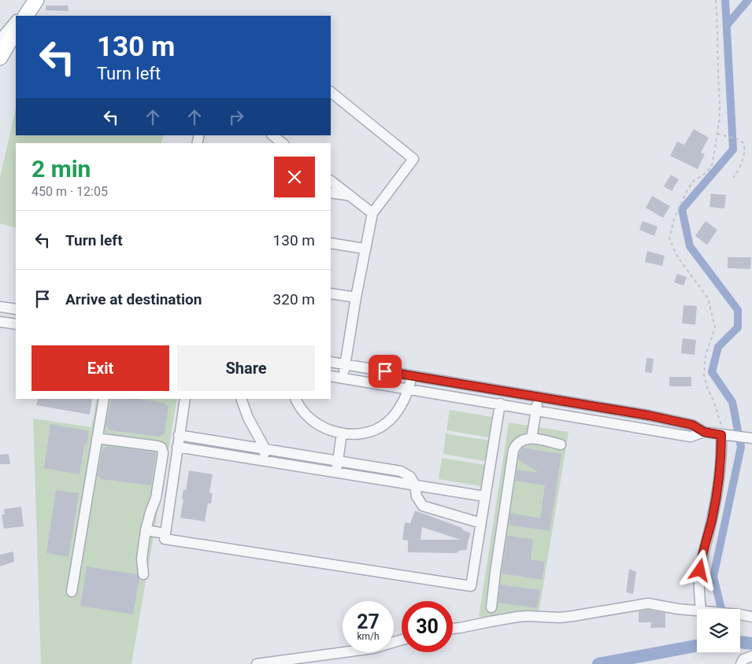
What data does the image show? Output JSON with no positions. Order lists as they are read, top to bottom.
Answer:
{
  "page": {
    "turn": ["130 m", "Turn left"],
    "heading": ["2 min", "450 m · 12:05"],
    "list": [
      {
        "name": "Turn left",
        "value": "130 m"
      },
      {
        "name": "Arrive at destination",
        "value": "320 m"
      }
    ],
    "buttons": ["Exit", "Share"],
    "speed": "27 km/h",
    "limit": "30"
  }
}
